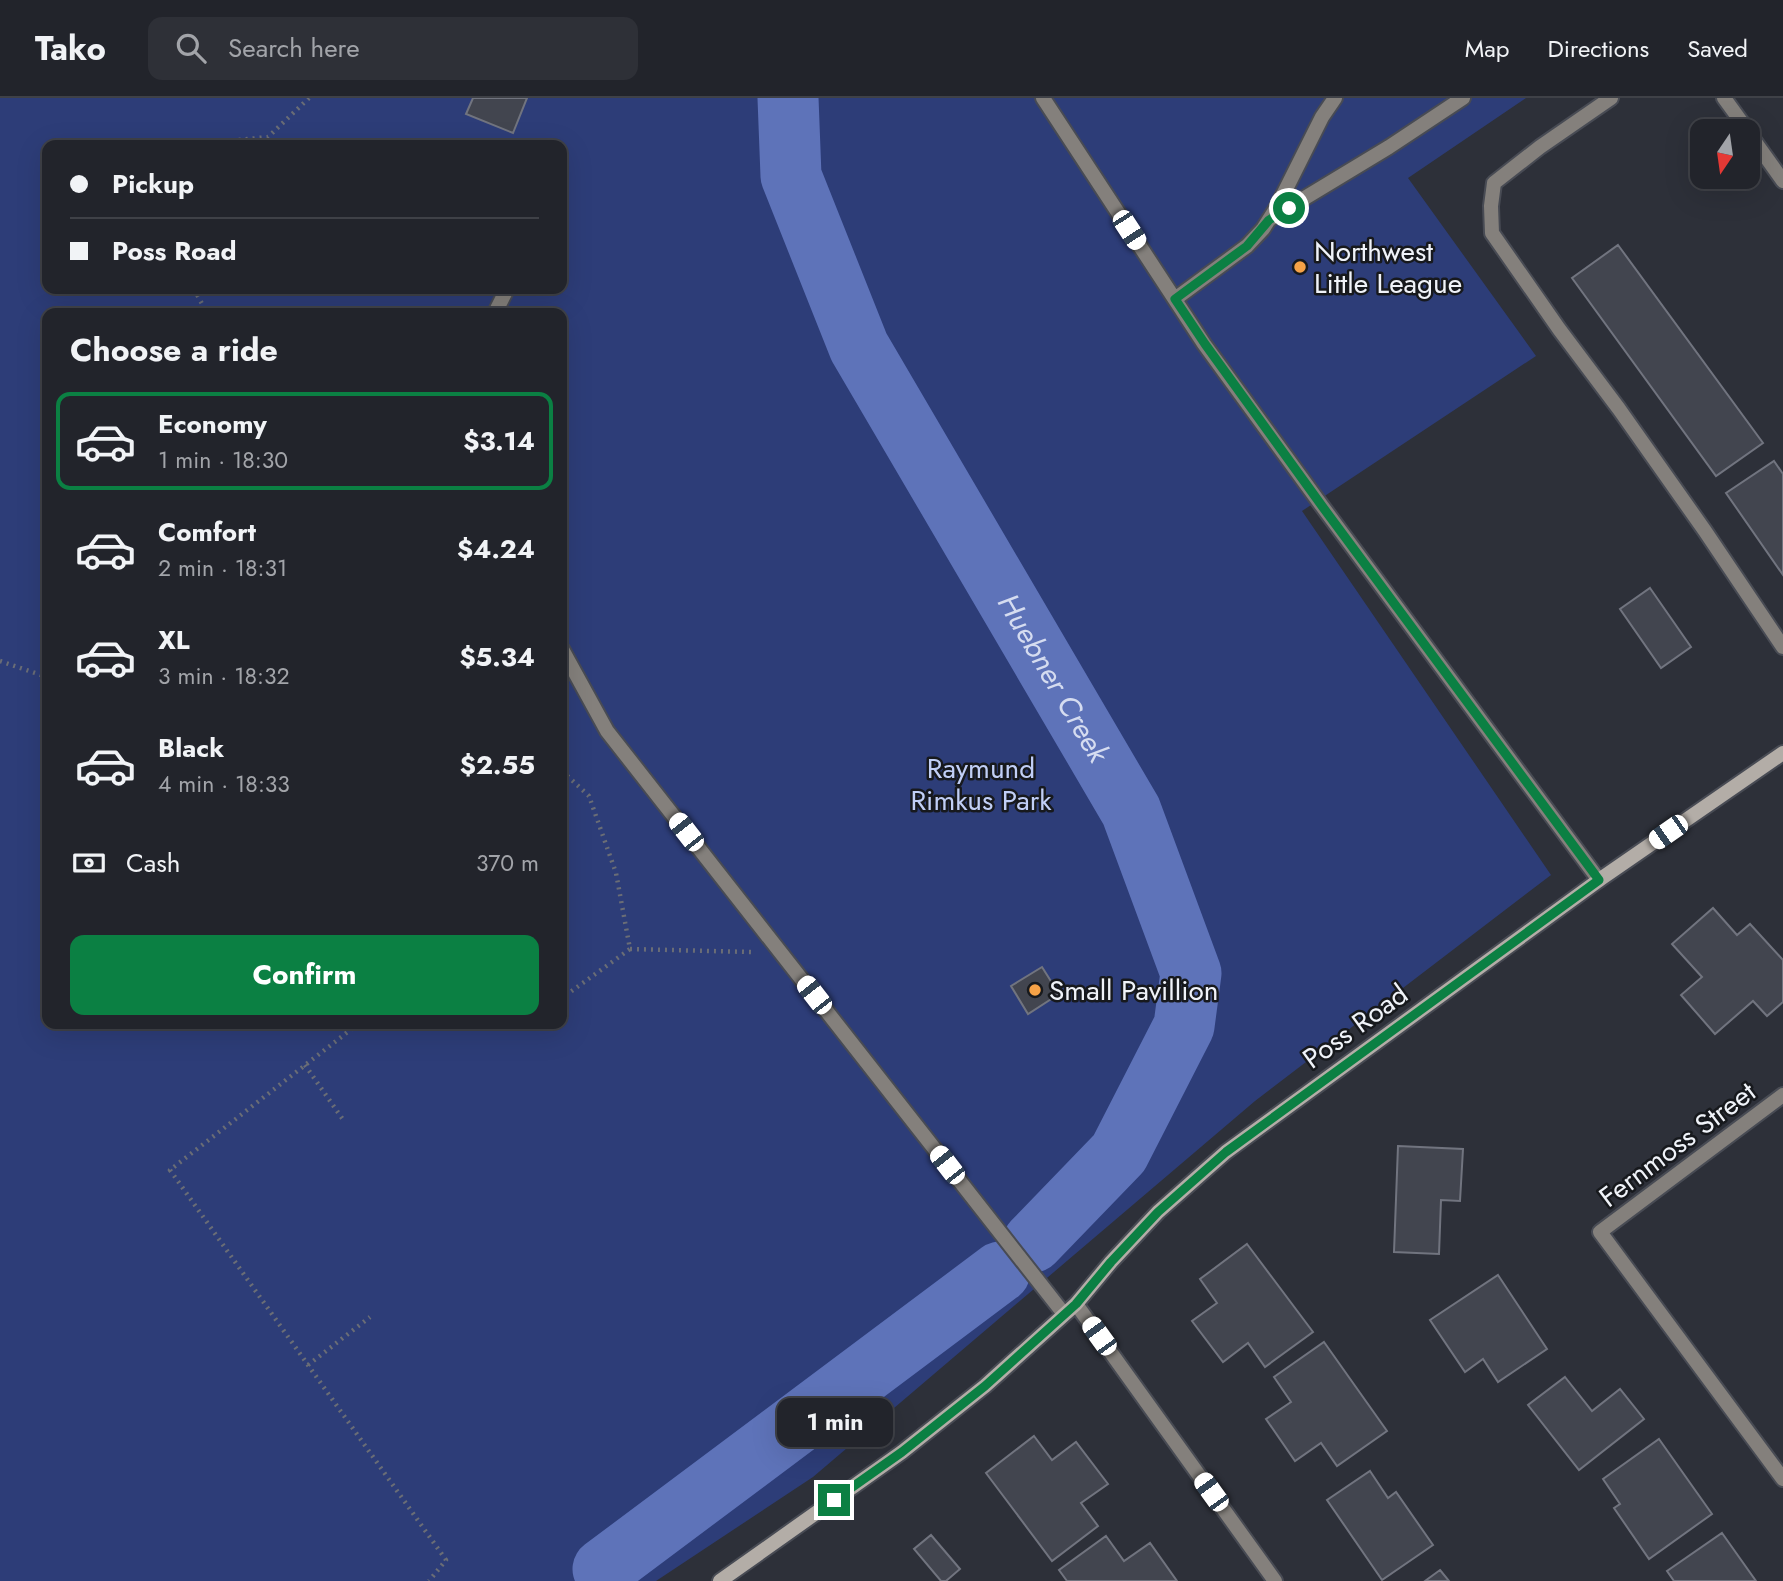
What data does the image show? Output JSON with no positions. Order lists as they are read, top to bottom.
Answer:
{
  "streets": {
    "street": ["Poss Road", "Fernmoss Street"]
  },
  "water": ["Huebner Creek"],
  "parks": ["Raymund Rimkus Park"],
  "places": ["Northwest Little League", "Small Pavillion"],
  "north": "bottom",
  "page": {
    "header": "Tako",
    "search": "Search here",
    "nav": ["Map", "Directions", "Saved"],
    "banner": ["Pickup", "Poss Road"],
    "heading": "Choose a ride",
    "list": [
      {
        "name": "Economy",
        "note": "1 min · 18:30",
        "value": "$3.14"
      },
      {
        "name": "Comfort",
        "note": "2 min · 18:31",
        "value": "$4.24"
      },
      {
        "name": "XL",
        "note": "3 min · 18:32",
        "value": "$5.34"
      },
      {
        "name": "Black",
        "note": "4 min · 18:33",
        "value": "$2.55"
      }
    ],
    "pay": ["Cash", "370 m"],
    "buttons": "Confirm",
    "bubble": "1 min"
  }
}
